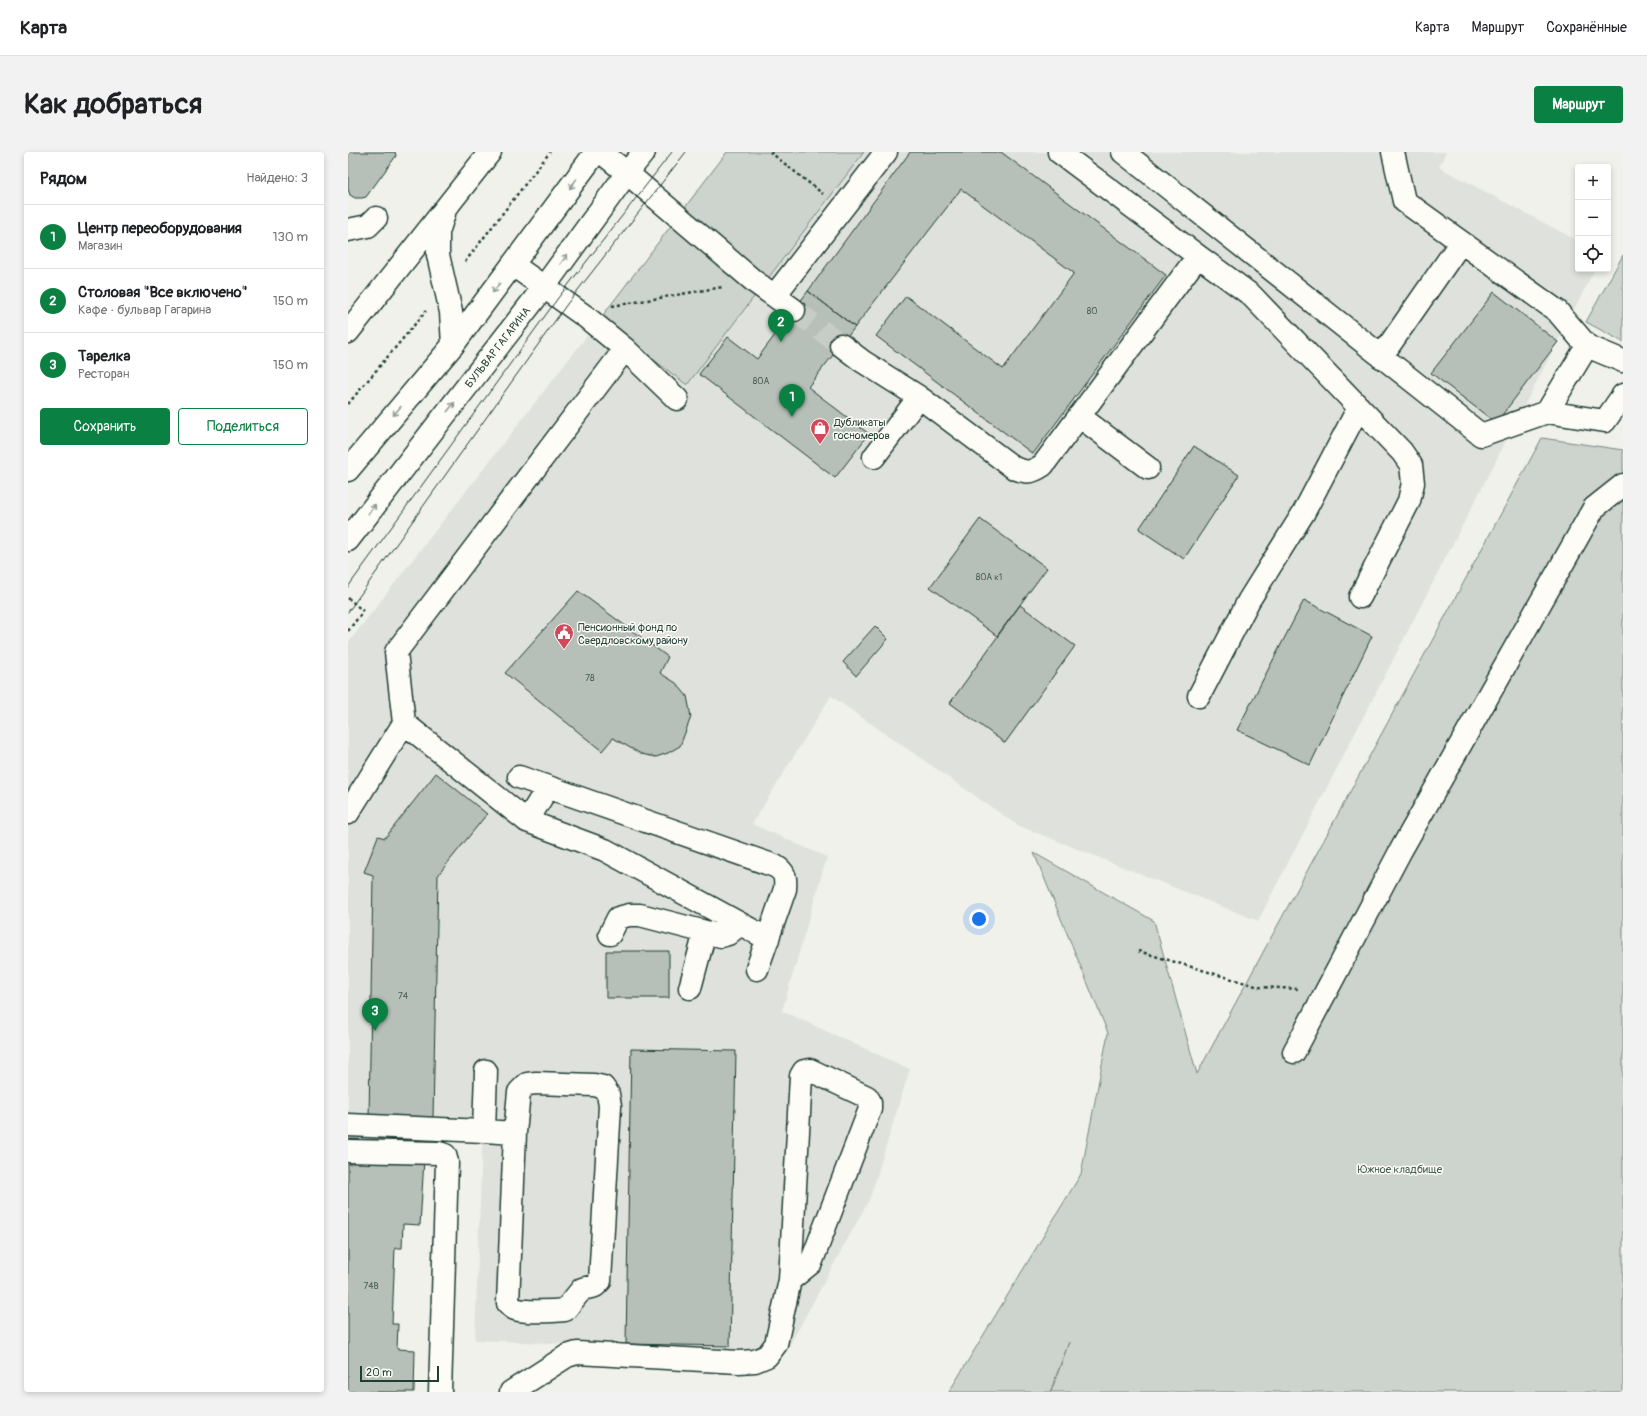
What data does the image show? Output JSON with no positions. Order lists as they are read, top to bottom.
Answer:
{
  "streets": {
    "main road": ["БУЛЬВАР ГАГАРИНА"]
  },
  "parks": ["Южное кладбище"],
  "places": {
    "shop": ["Дубликаты госномеров"],
    "public building": ["Пенсионный фонд по Свердловскому району"]
  },
  "house_numbers": [
    "80",
    "80А",
    "80А к1",
    "78",
    "74",
    "74В"
  ],
  "scale_bar": "20 m",
  "page": {
    "header": "Карта",
    "nav": ["Карта", "Маршрут", "Сохранённые"],
    "buttons": [
      "Маршрут",
      ["Сохранить", "Поделиться"]
    ],
    "title": "Как добраться",
    "heading": ["Рядом", "Найдено: 3"],
    "map_buttons": ["+", "−"],
    "list": [
      {
        "mark": "1",
        "name": "Центр переоборудования",
        "note": "Магазин",
        "value": "130 m"
      },
      {
        "mark": "2",
        "name": "Столовая \"Все включено\"",
        "note": "Кафе · бульвар Гагарина",
        "value": "150 m"
      },
      {
        "mark": "3",
        "name": "Тарелка",
        "note": "Ресторан",
        "value": "150 m"
      }
    ],
    "pins": ["2", "1", "3"],
    "scale": "20 m"
  }
}
